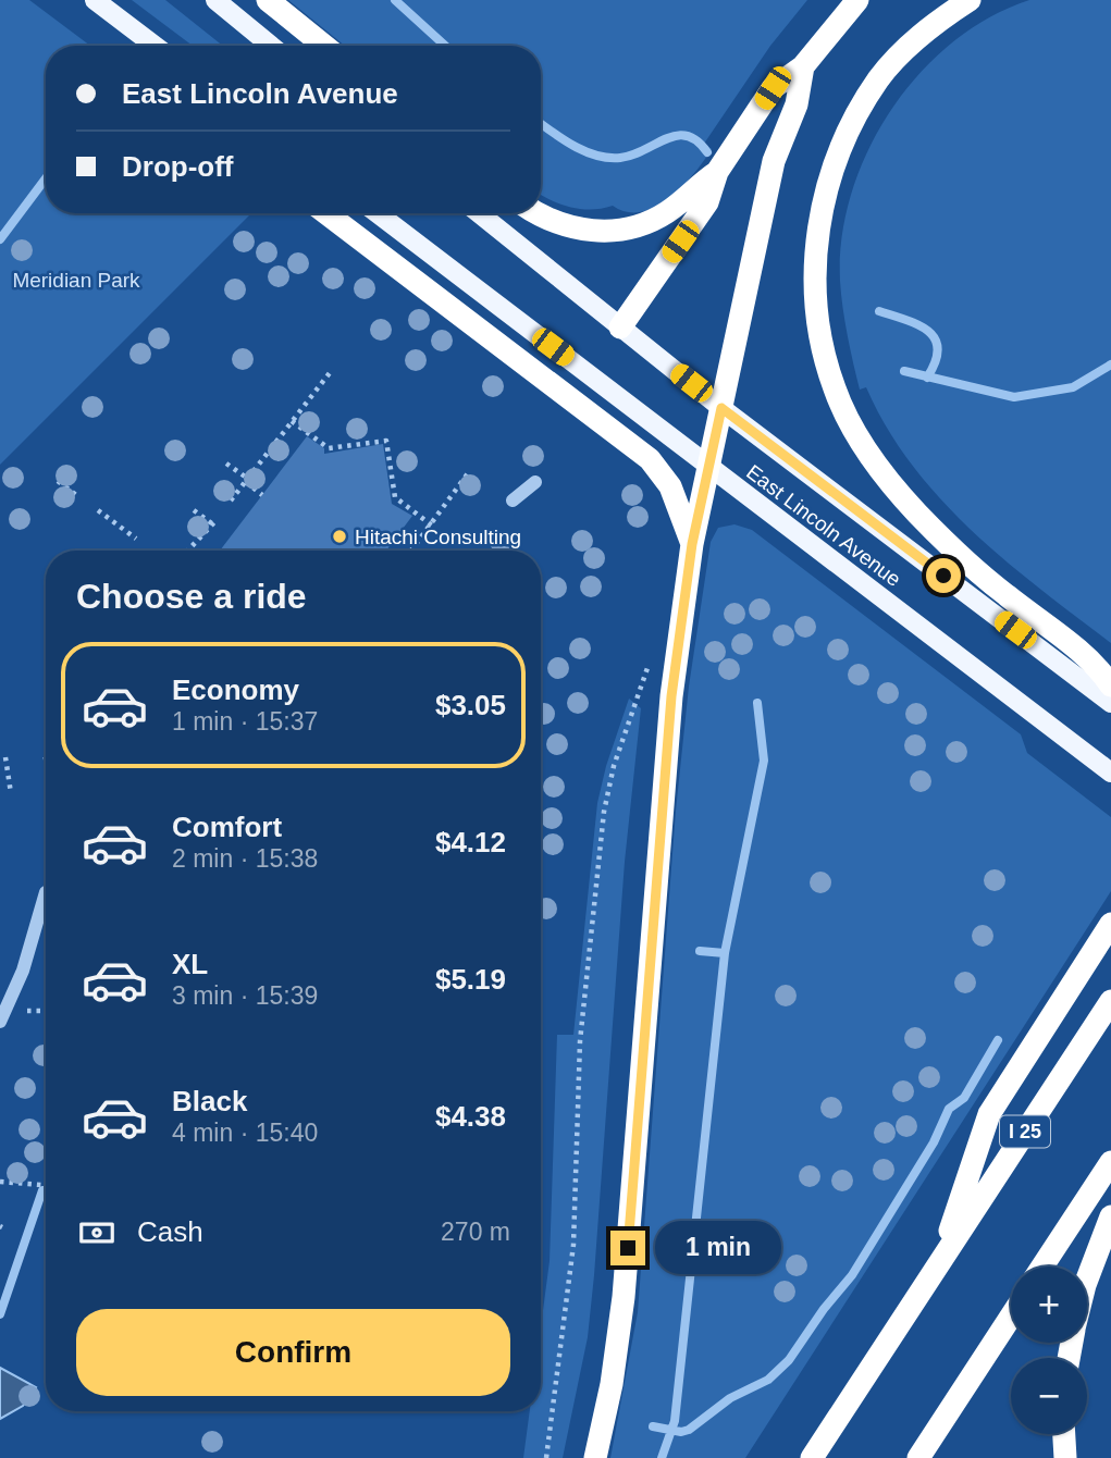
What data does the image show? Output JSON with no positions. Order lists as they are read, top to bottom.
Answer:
{
  "streets": {
    "highway": ["I 25"],
    "main road": ["East Lincoln Avenue"]
  },
  "parks": ["Meridian Park"],
  "places": ["Hitachi Consulting"],
  "page": {
    "banner": ["East Lincoln Avenue", "Drop-off"],
    "heading": "Choose a ride",
    "list": [
      {
        "name": "Economy",
        "note": "1 min · 15:37",
        "value": "$3.05"
      },
      {
        "name": "Comfort",
        "note": "2 min · 15:38",
        "value": "$4.12"
      },
      {
        "name": "XL",
        "note": "3 min · 15:39",
        "value": "$5.19"
      },
      {
        "name": "Black",
        "note": "4 min · 15:40",
        "value": "$4.38"
      }
    ],
    "pay": ["Cash", "270 m"],
    "bubble": "1 min",
    "map_buttons": ["+", "−"],
    "buttons": "Confirm"
  }
}
